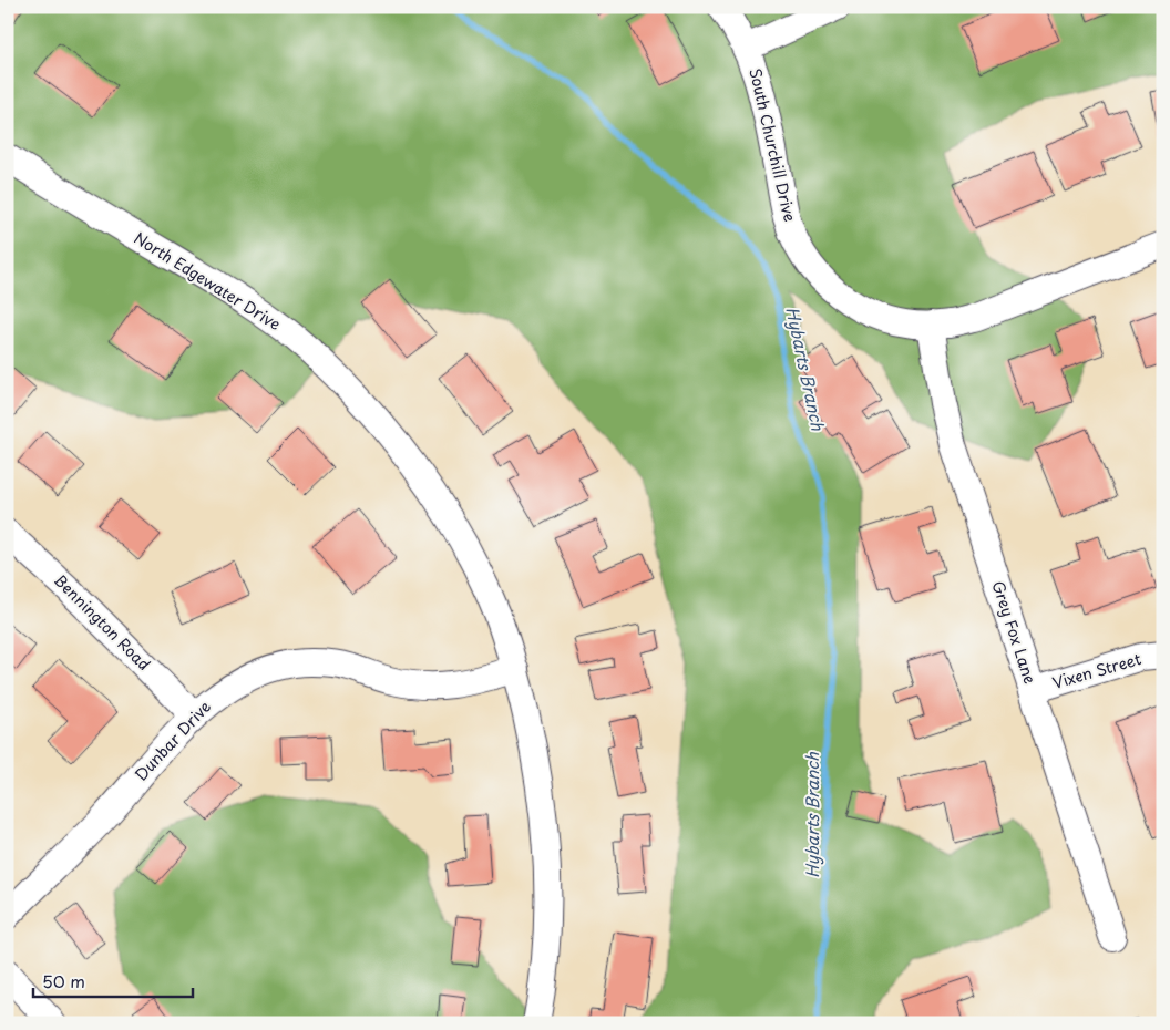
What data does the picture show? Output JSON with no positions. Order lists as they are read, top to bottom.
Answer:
{
  "streets": {
    "street": [
      "South Churchill Drive",
      "North Edgewater Drive",
      "Bennington Road",
      "Grey Fox Lane",
      "Vixen Street",
      "Dunbar Drive"
    ]
  },
  "crossings": [
    ["South Churchill Drive", "Grey Fox Lane"],
    ["North Edgewater Drive", "Dunbar Drive"],
    ["Bennington Road", "Dunbar Drive"],
    ["Grey Fox Lane", "Vixen Street"]
  ],
  "water": ["Hybarts Branch"],
  "scale_bar": "50 m"
}
